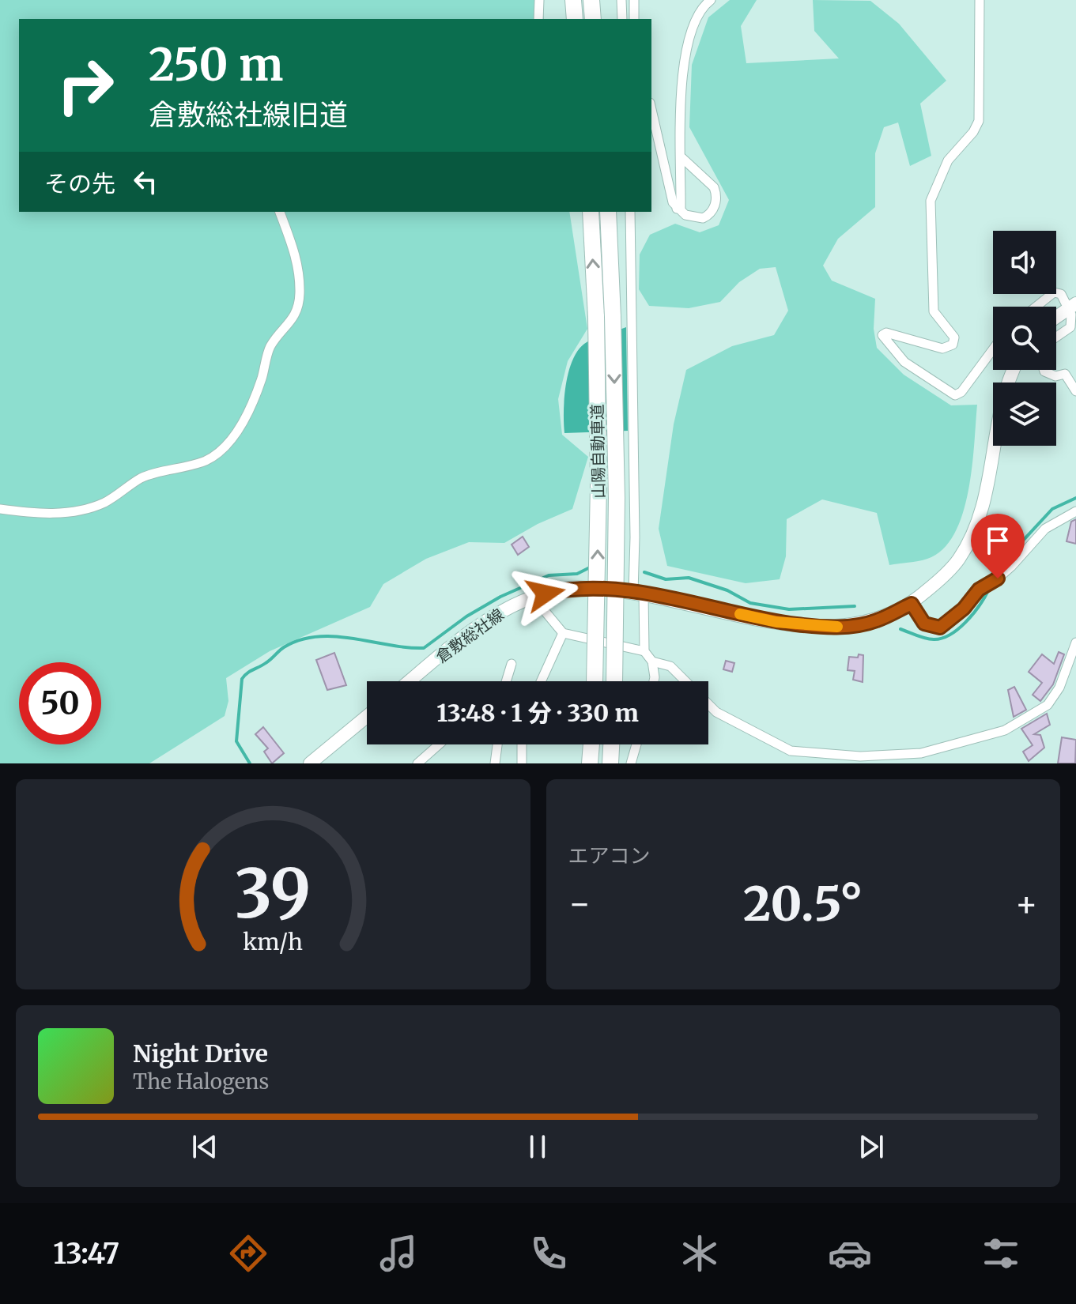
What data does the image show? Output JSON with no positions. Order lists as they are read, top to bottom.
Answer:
{
  "streets": {
    "highway": ["山陽自動車道"],
    "main road": ["倉敷総社線"]
  },
  "page": {
    "turn": ["250 m", "倉敷総社線旧道"],
    "then": "その先",
    "limit": "50",
    "trip": "13:48 · 1 分 · 330 m",
    "tile": "エアコン",
    "heat": ["−", "20.5°", "+"],
    "song": ["Night Drive", "The Halogens"],
    "tabs": "13:47",
    "gauge": ["39", "km/h"]
  }
}
